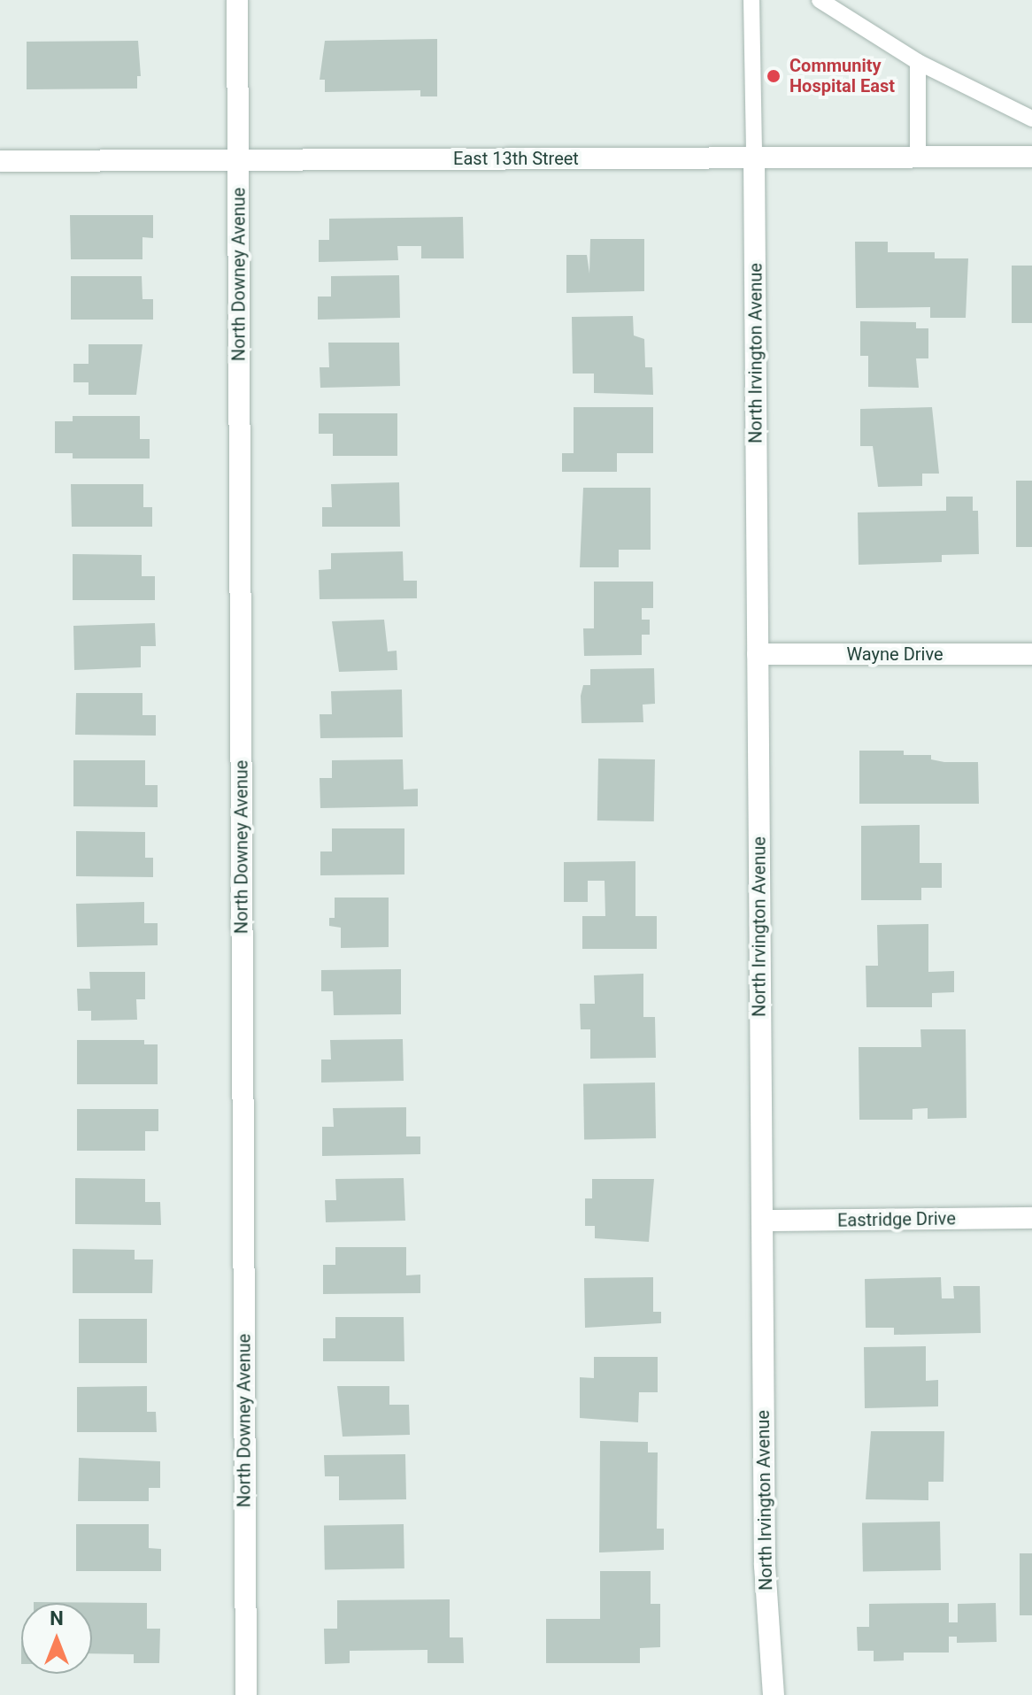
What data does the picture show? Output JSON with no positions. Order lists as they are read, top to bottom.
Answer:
{
  "streets": {
    "street": [
      "East 13th Street",
      "North Downey Avenue",
      "North Irvington Avenue",
      "Wayne Drive",
      "Eastridge Drive"
    ]
  },
  "crossings": [
    ["East 13th Street", "North Downey Avenue"],
    ["East 13th Street", "North Irvington Avenue"],
    ["North Irvington Avenue", "Wayne Drive"],
    ["North Irvington Avenue", "Eastridge Drive"]
  ],
  "places": ["Community Hospital East"],
  "north": "top"
}
